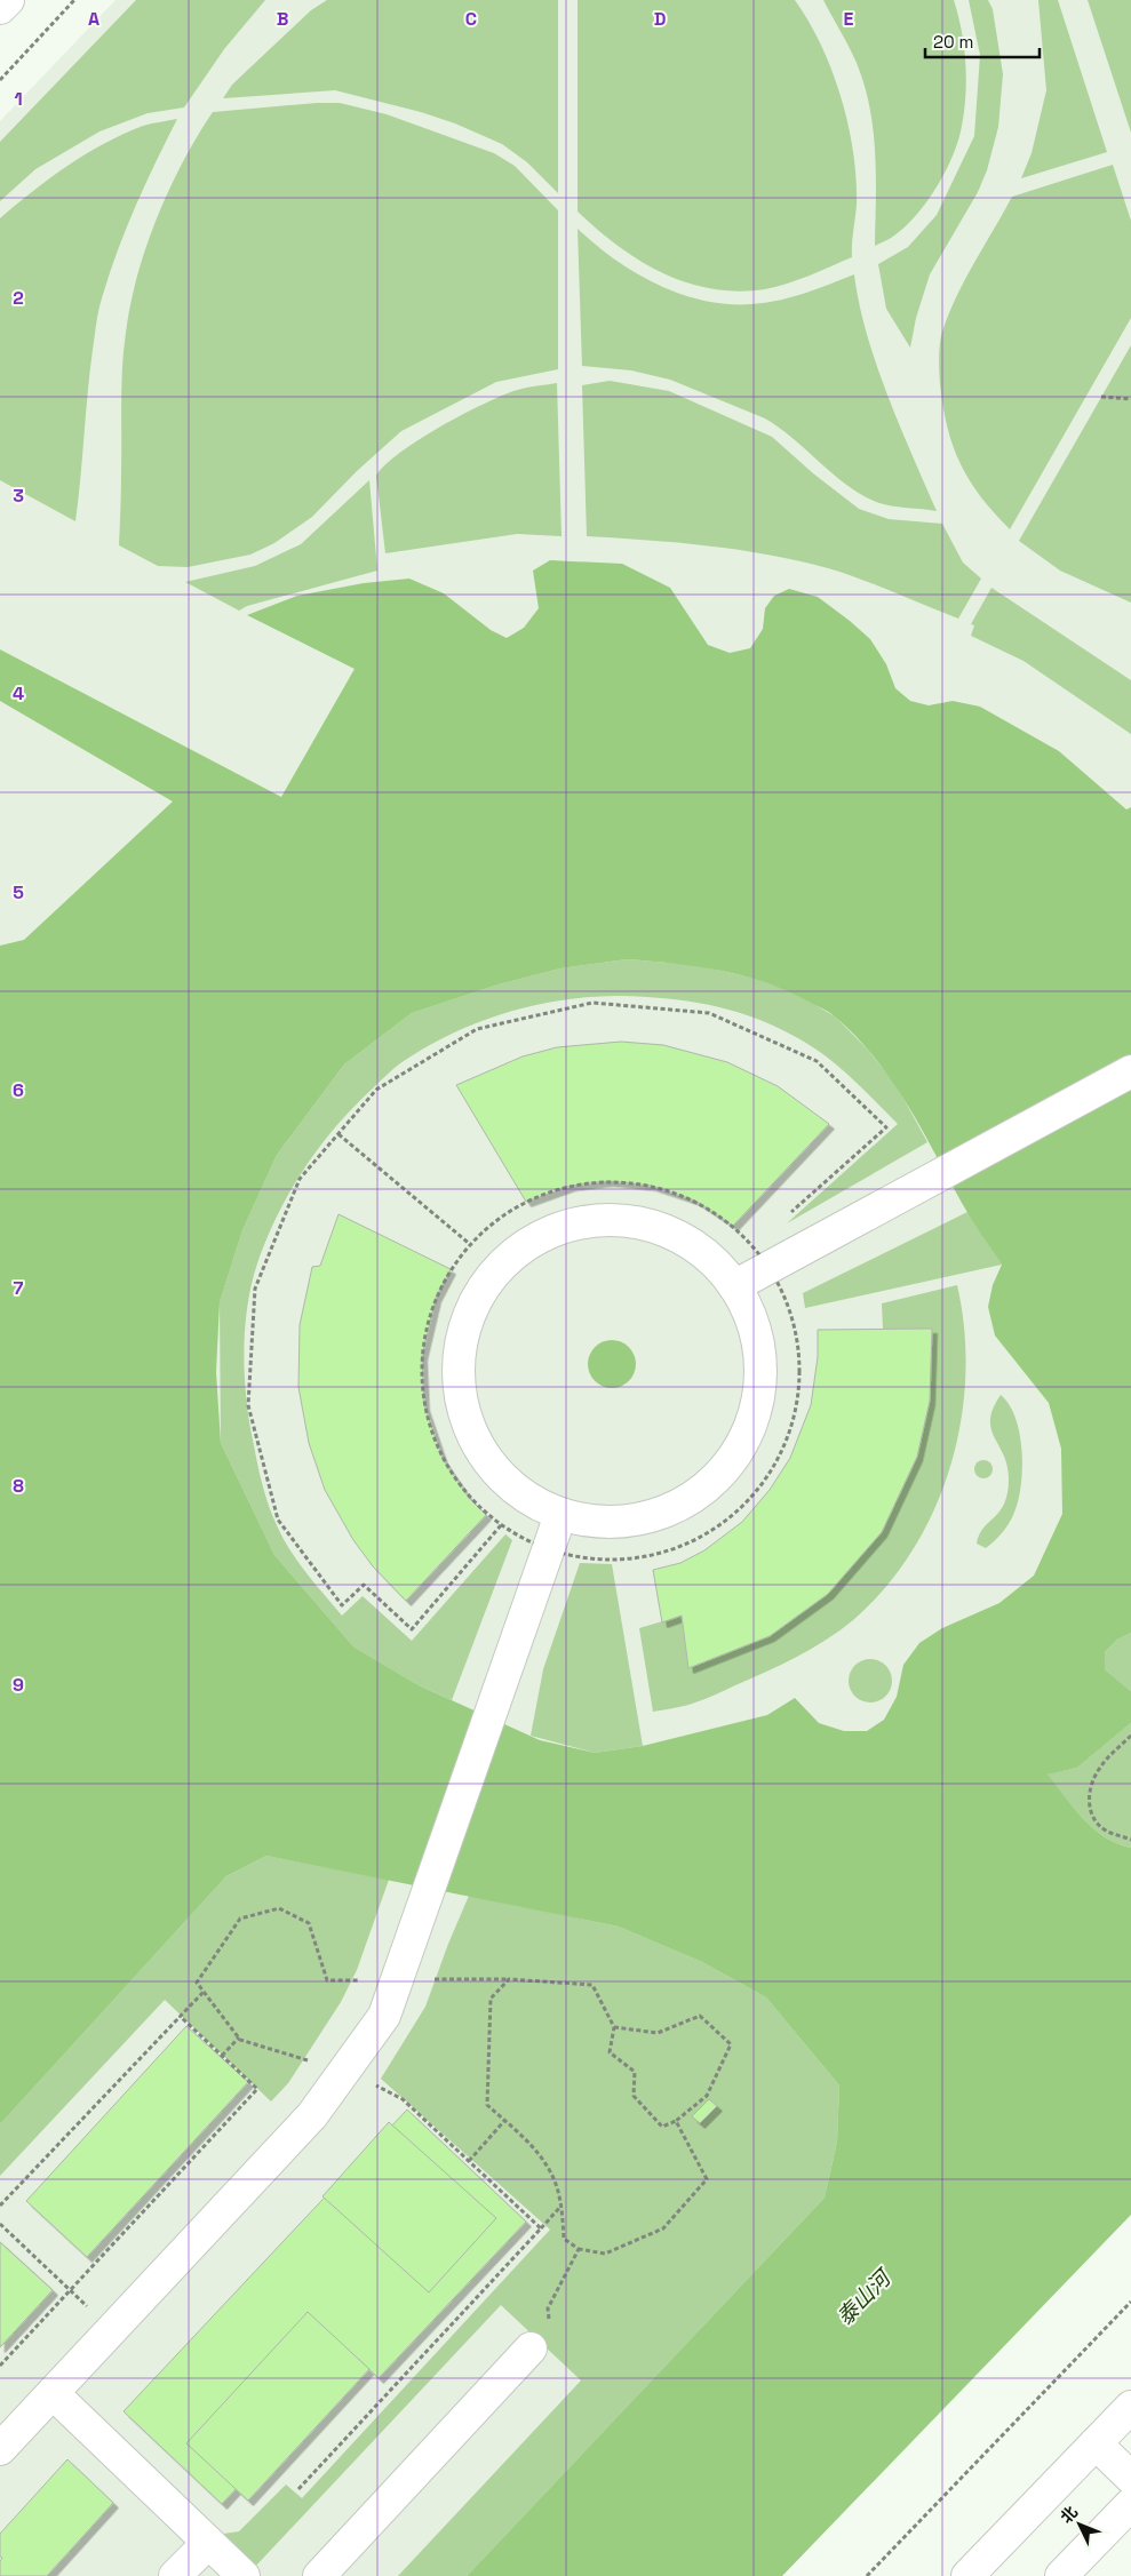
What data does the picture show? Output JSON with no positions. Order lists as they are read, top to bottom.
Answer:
{
  "water": ["泰山河"],
  "scale_bar": "20 m",
  "north": "top left",
  "grid": {
    "columns": [
      "A",
      "B",
      "C",
      "D",
      "E"
    ],
    "rows": [
      "1",
      "2",
      "3",
      "4",
      "5",
      "6",
      "7",
      "8",
      "9"
    ]
  }
}
